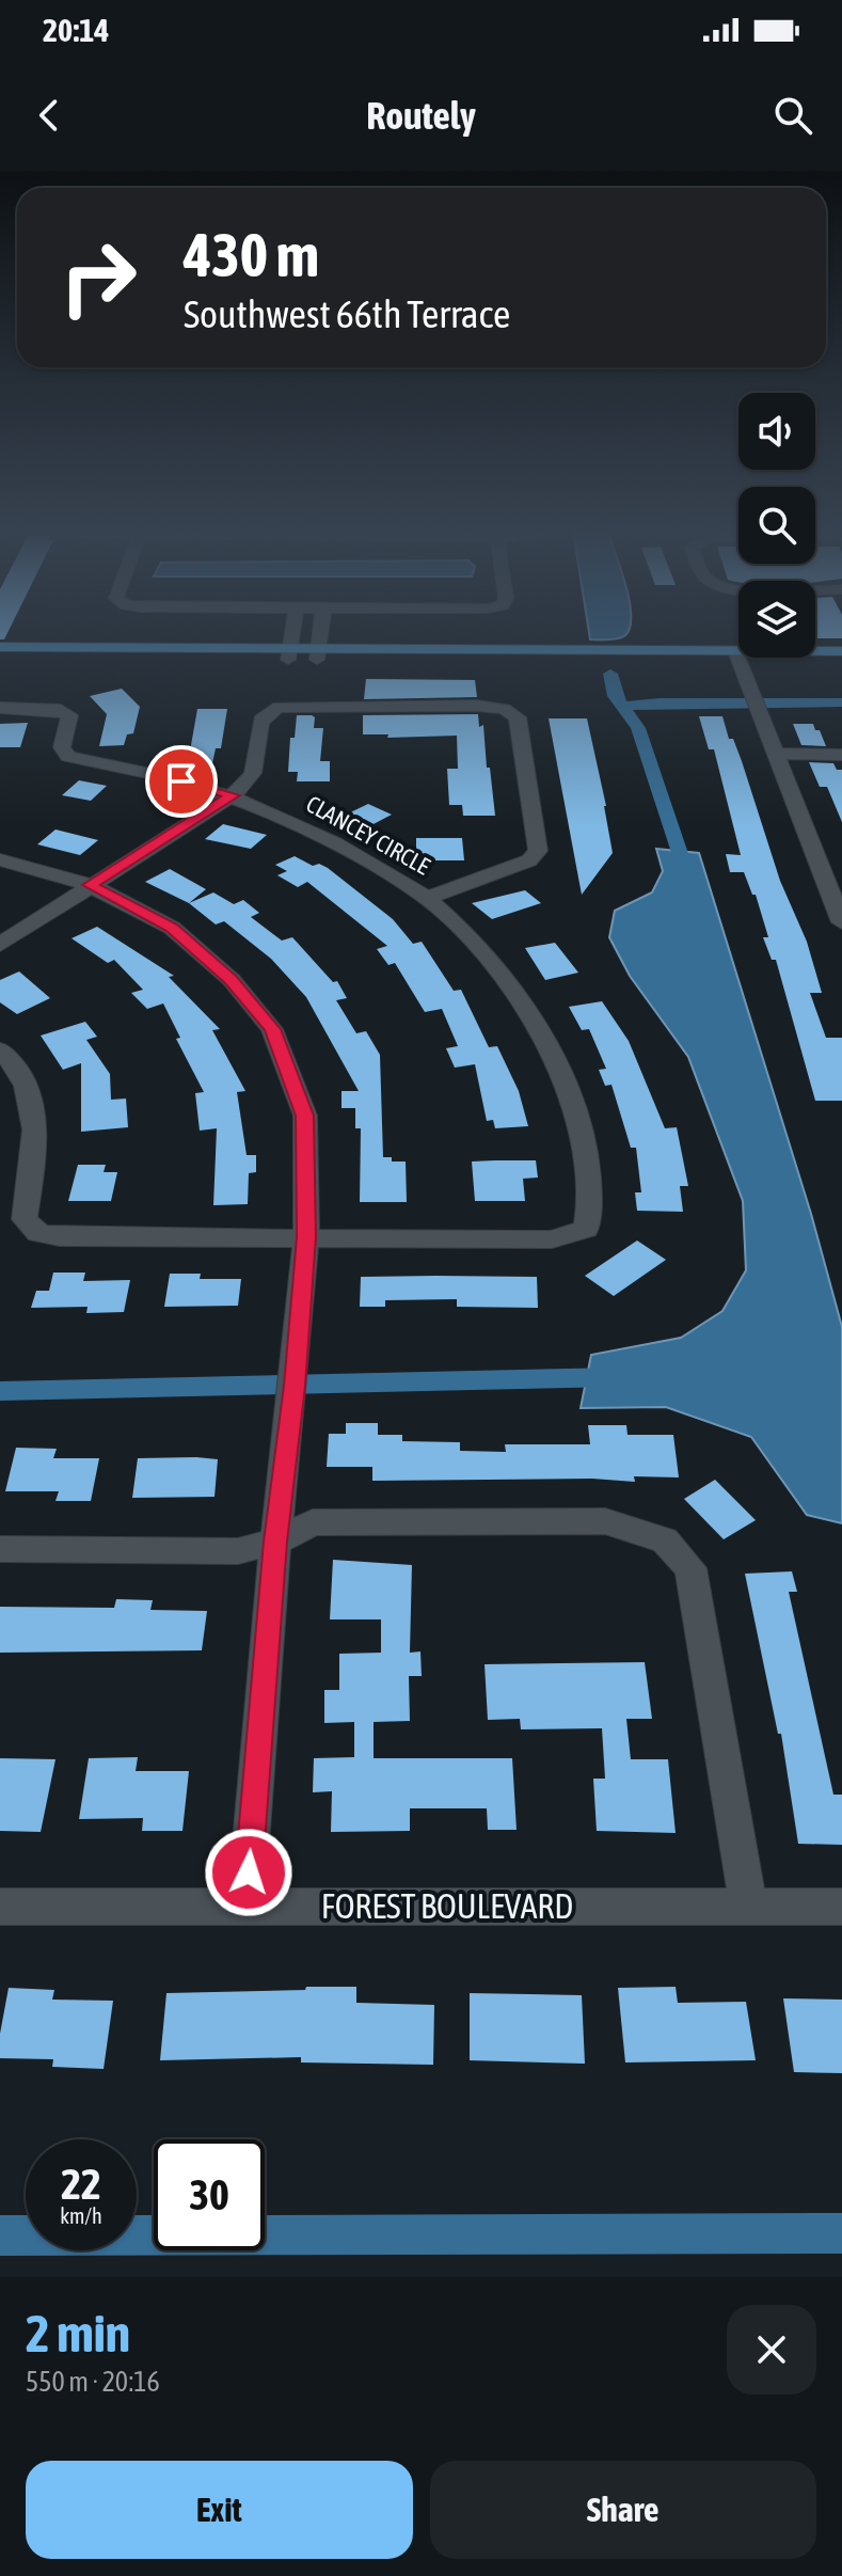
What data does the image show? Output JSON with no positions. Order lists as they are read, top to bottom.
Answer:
{
  "streets": {
    "street": ["CLANCEY CIRCLE", "FOREST BOULEVARD"]
  },
  "page": {
    "status": "20:14",
    "header": "Routely",
    "turn": ["430 m", "Southwest 66th Terrace"],
    "speed": "22 km/h",
    "limit": "30",
    "heading": ["2 min", "550 m · 20:16"],
    "buttons": ["Exit", "Share"]
  }
}
